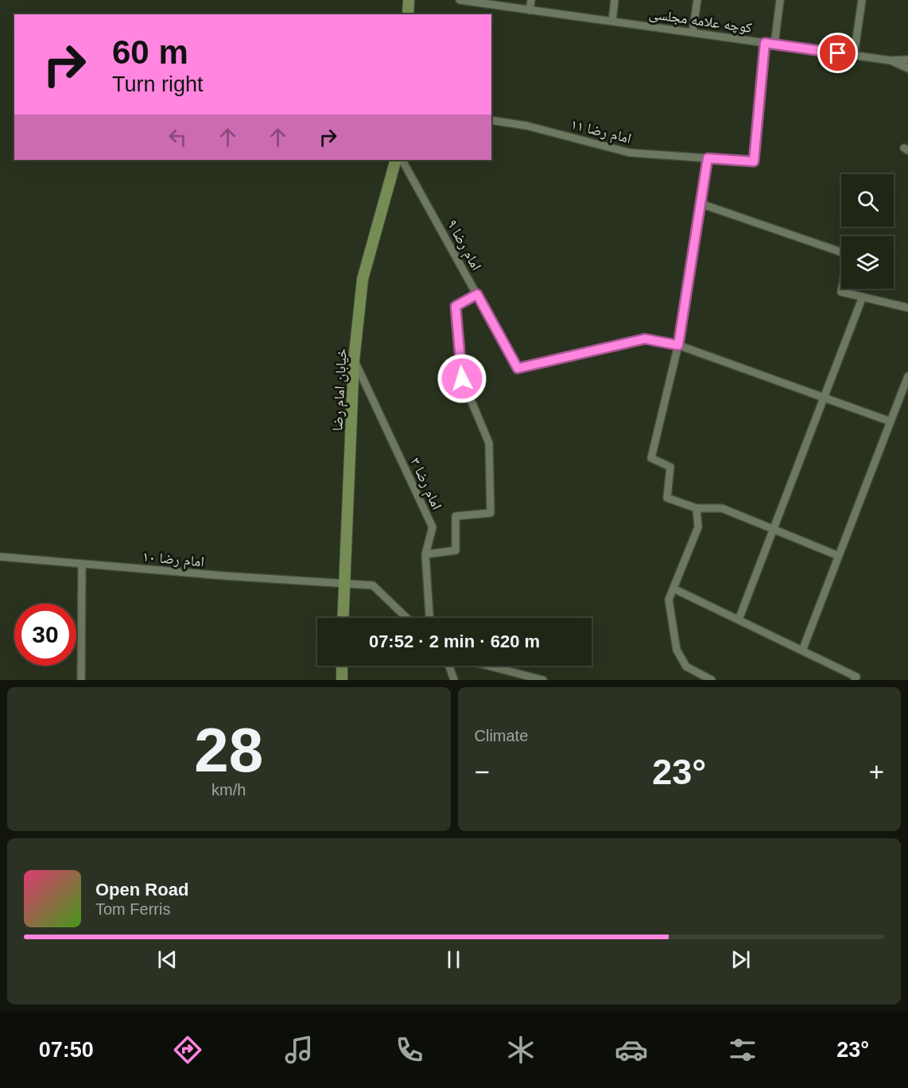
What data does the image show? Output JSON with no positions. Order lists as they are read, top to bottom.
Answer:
{
  "streets": {
    "street": [
      "کوچه علامه مجلسی",
      "امام رضا ۱۱",
      "امام رضا ۹",
      "خیابان امام رضا",
      "امام رضا ۳",
      "امام رضا ۱۰"
    ]
  },
  "crossings": [
    ["کوچه علامه مجلسی", "امام رضا ۱۱"],
    ["خیابان امام رضا", "امام رضا ۳"],
    ["خیابان امام رضا", "امام رضا ۱۰"]
  ],
  "page": {
    "turn": ["60 m", "Turn right"],
    "limit": "30",
    "trip": "07:52 · 2 min · 620 m",
    "tile": [
      ["28", "km/h"],
      "Climate"
    ],
    "heat": ["−", "23°", "+"],
    "song": ["Open Road", "Tom Ferris"],
    "tabs": ["07:50", "23°"]
  }
}
